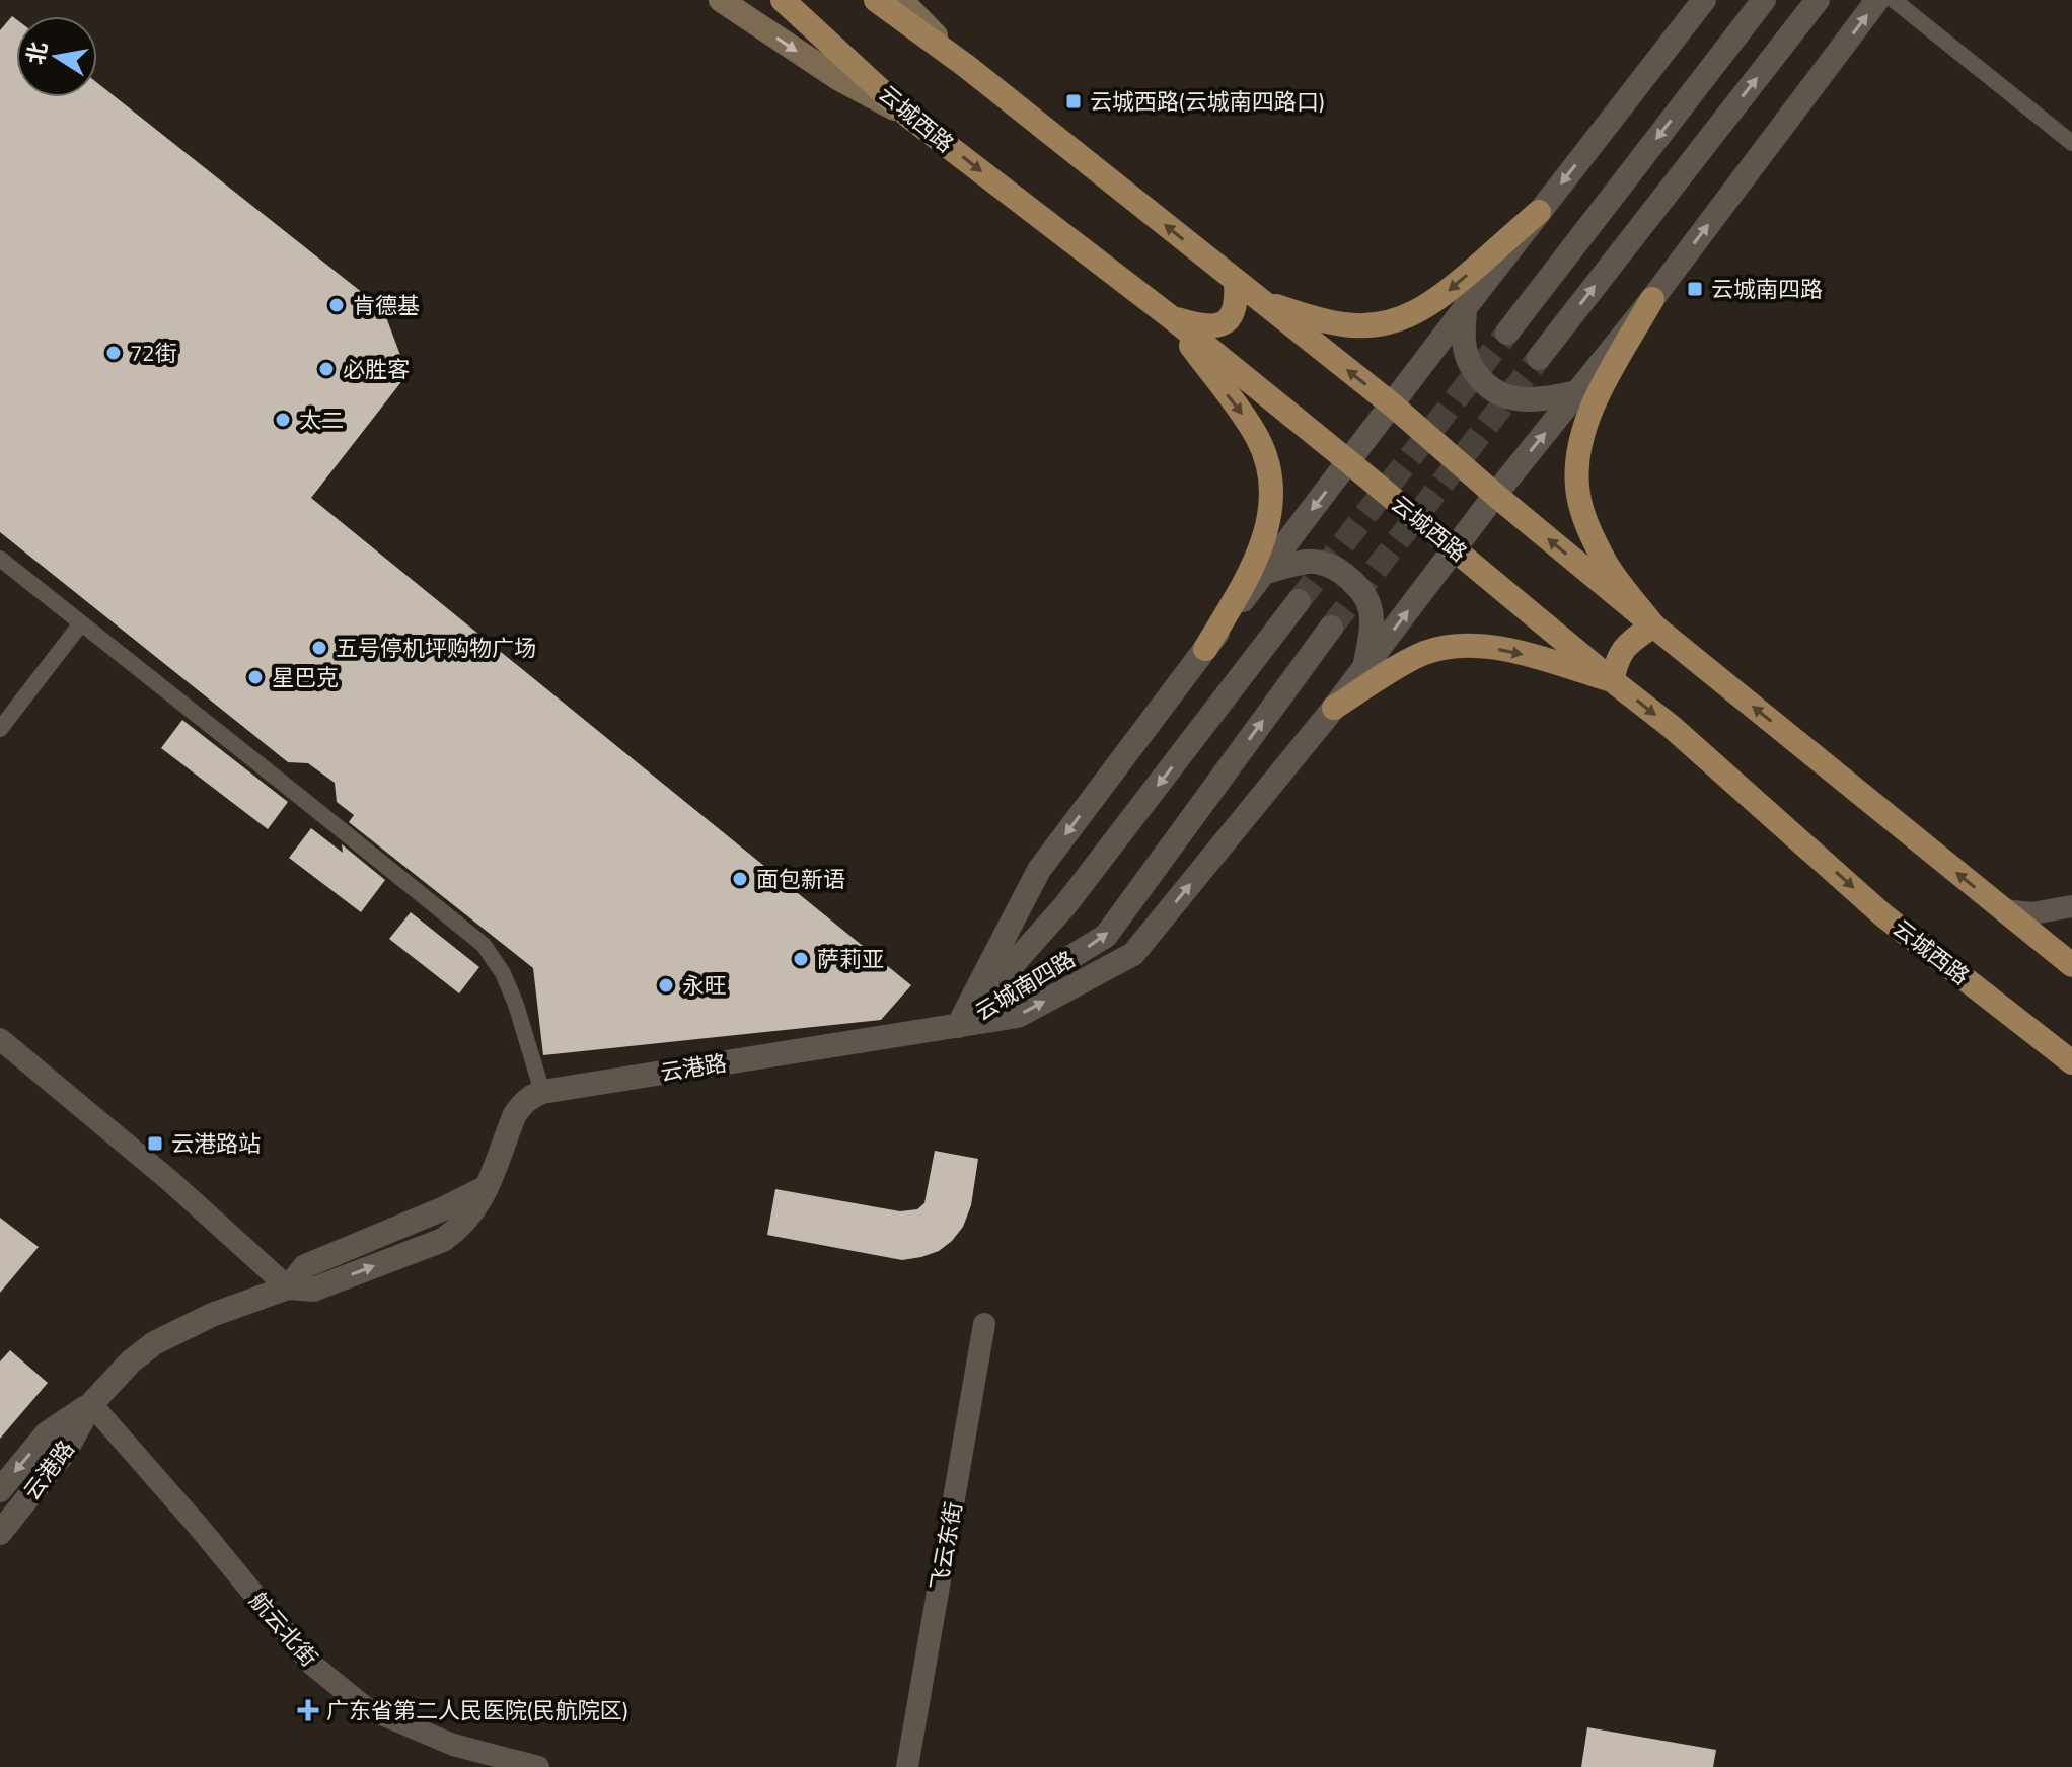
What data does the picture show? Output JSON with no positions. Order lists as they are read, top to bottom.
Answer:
{
  "streets": {
    "main road": ["云城西路"],
    "street": [
      "云城南四路",
      "云港路",
      "飞云东街",
      "航云北街"
    ]
  },
  "crossings": [
    ["云城西路", "云港路"],
    ["云城南四路", "云港路"],
    ["云港路", "航云北街"]
  ],
  "places": {
    "transit": ["云城西路(云城南四路口)", "云城南四路", "云港路站"],
    "other": [
      "肯德基",
      "72街",
      "必胜客",
      "太二",
      "五号停机坪购物广场",
      "星巴克",
      "面包新语",
      "萨莉亚",
      "永旺"
    ],
    "health": ["广东省第二人民医院(民航院区)"]
  },
  "north": "left"
}
